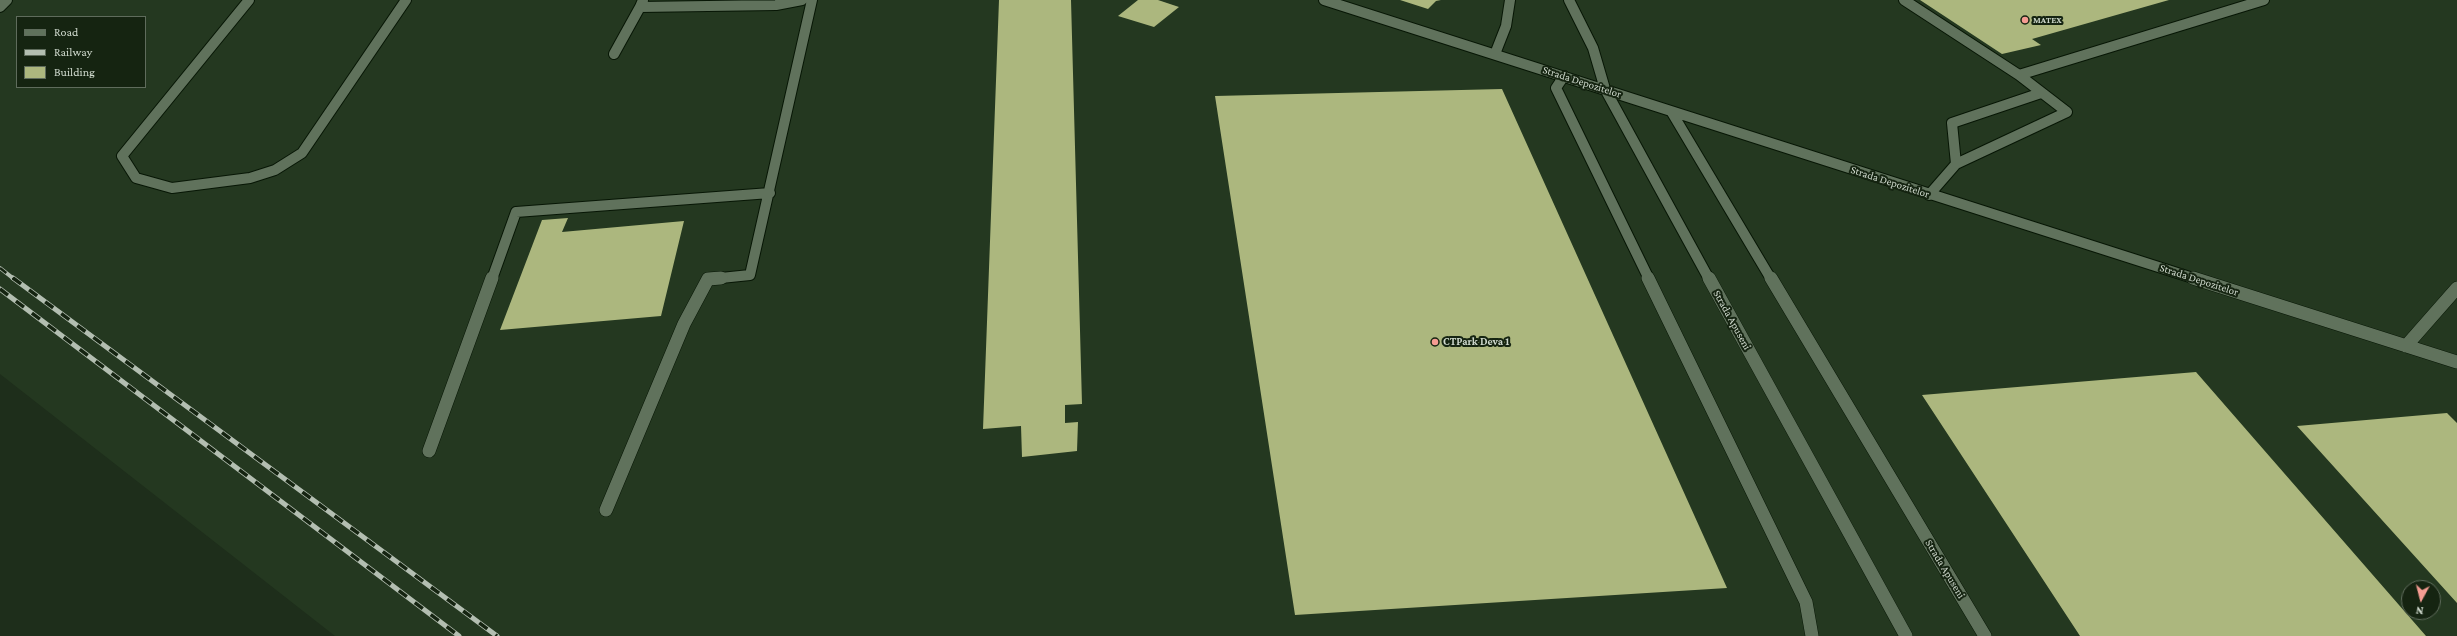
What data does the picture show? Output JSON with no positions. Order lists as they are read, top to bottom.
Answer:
{
  "streets": {
    "street": ["Strada Depozitelor", "Strada Apuseni"]
  },
  "crossings": [
    ["Strada Depozitelor", "Strada Apuseni"]
  ],
  "places": ["MATEX", "CTPark Deva 1"],
  "legend": ["Road", "Railway", "Building"],
  "north": "bottom"
}
